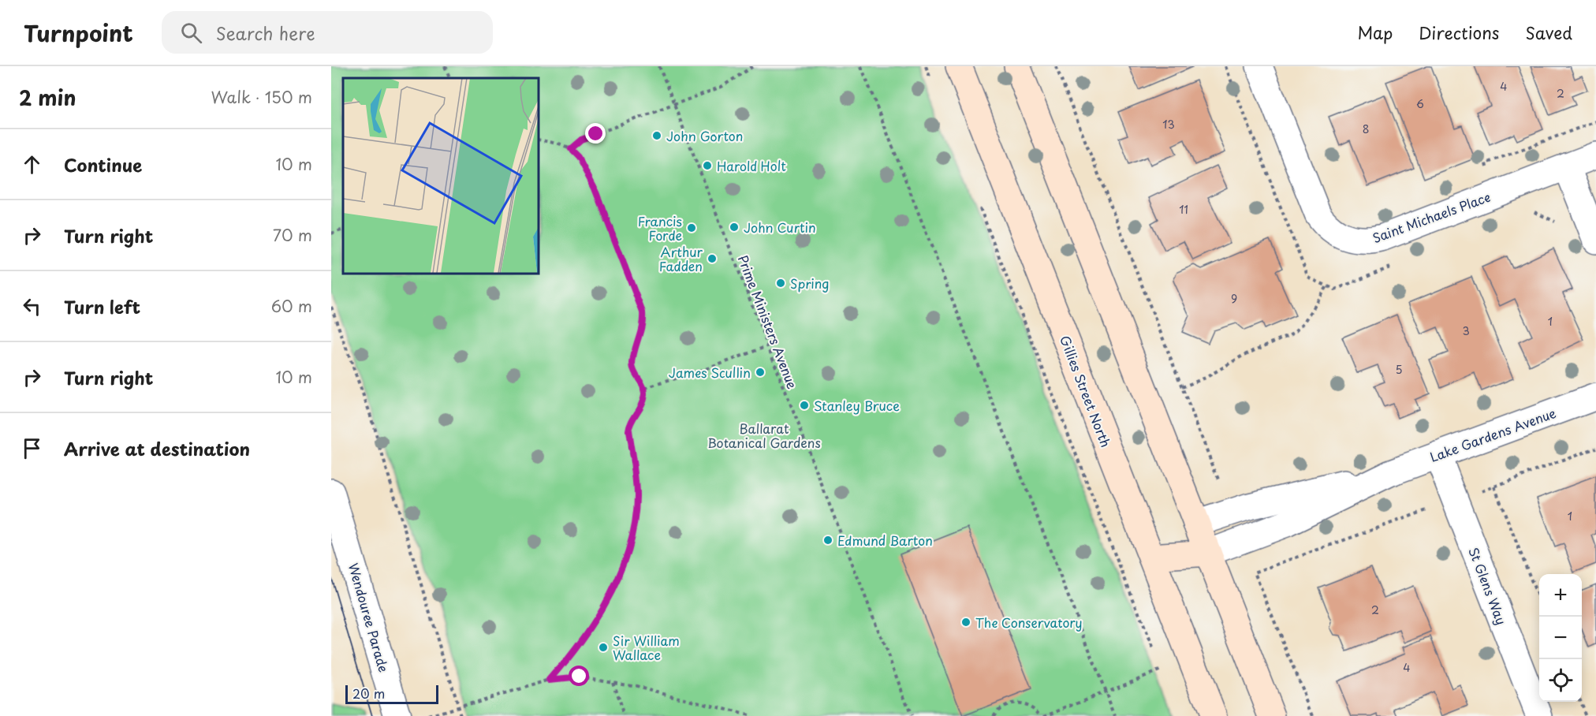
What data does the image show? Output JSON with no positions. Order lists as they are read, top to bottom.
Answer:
{
  "streets": {
    "main road": ["Gillies Street North"],
    "street": [
      "Saint Michaels Place",
      "Lake Gardens Avenue",
      "St Glens Way",
      "Wendouree Parade"
    ],
    "path": ["Prime Ministers Avenue"]
  },
  "crossings": [
    ["Lake Gardens Avenue", "St Glens Way"]
  ],
  "parks": ["Ballarat Botanical Gardens"],
  "places": [
    "John Gorton",
    "Harold Holt",
    "John Curtin",
    "Francis Forde",
    "Arthur Fadden",
    "Spring",
    "James Scullin",
    "Stanley Bruce",
    "Edmund Barton",
    "The Conservatory",
    "Sir William Wallace"
  ],
  "house_numbers": [
    "4",
    "2",
    "6",
    "13",
    "8",
    "11",
    "9",
    "1",
    "3",
    "5",
    "1",
    "2",
    "4"
  ],
  "scale_bar": "20 m",
  "page": {
    "header": "Turnpoint",
    "search": "Search here",
    "nav": ["Map", "Directions", "Saved"],
    "heading": ["2 min", "Walk · 150 m"],
    "list": [
      ["Continue", "10 m"],
      ["Turn right", "70 m"],
      ["Turn left", "60 m"],
      ["Turn right", "10 m"],
      "Arrive at destination"
    ],
    "map_buttons": ["+", "−"],
    "scale": "20 m"
  }
}
